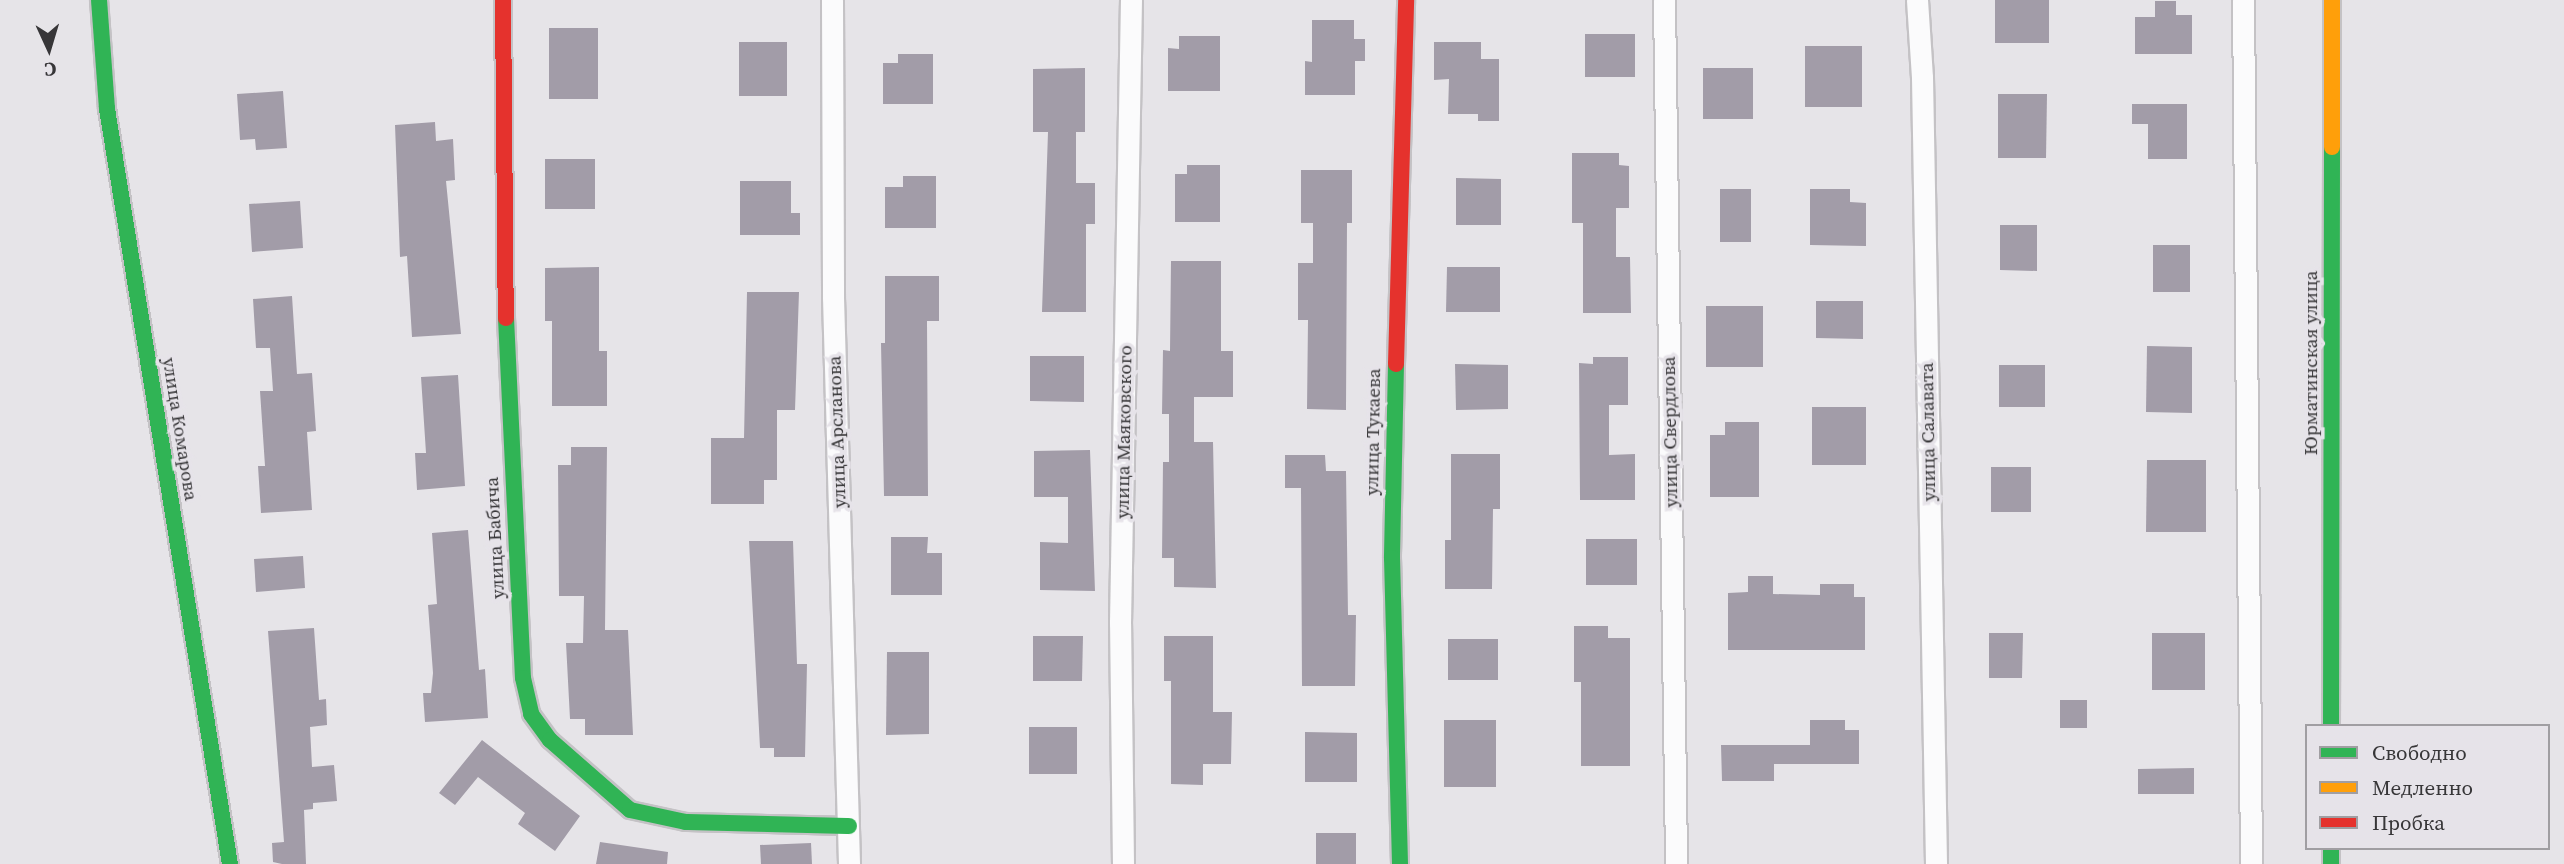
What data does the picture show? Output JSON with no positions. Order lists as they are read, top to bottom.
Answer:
{
  "streets": {
    "street": [
      "Юрматинская улица",
      "улица Комарова",
      "улица Арсланова",
      "улица Маяковского",
      "улица Тукаева",
      "улица Свердлова",
      "улица Салавата",
      "улица Бабича"
    ]
  },
  "crossings": [
    ["улица Арсланова", "улица Бабича"]
  ],
  "legend": ["Свободно", "Медленно", "Пробка"],
  "north": "bottom"
}
